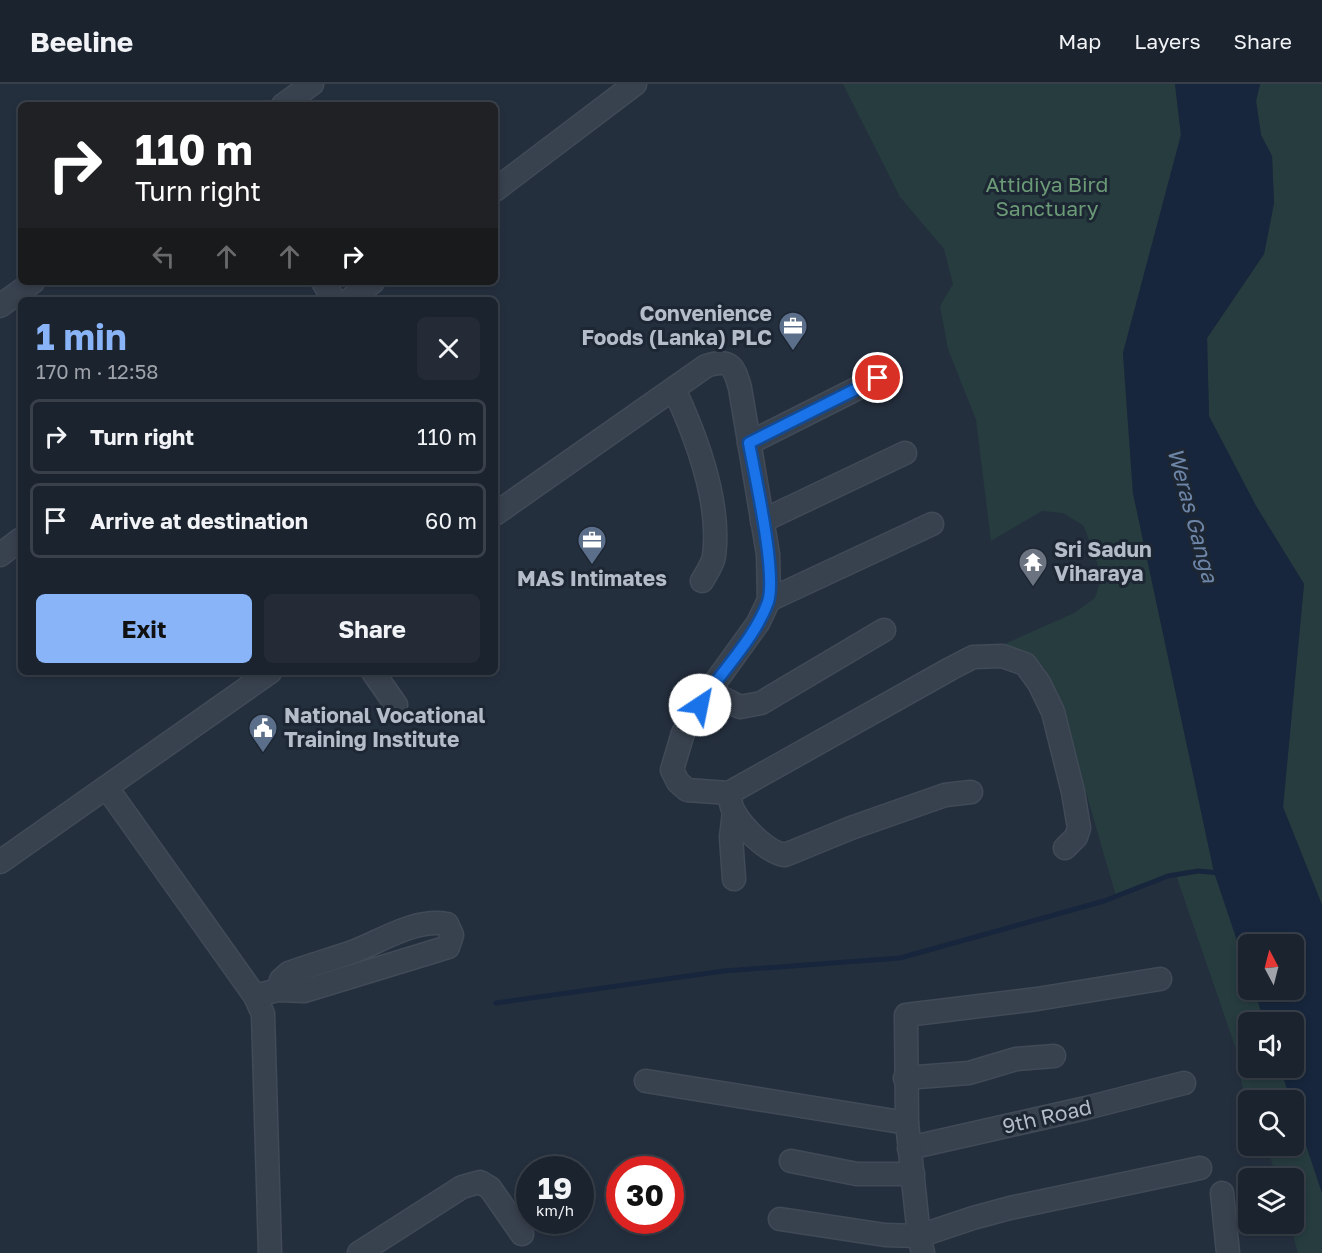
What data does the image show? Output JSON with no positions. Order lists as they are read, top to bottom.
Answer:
{
  "streets": {
    "street": ["9th Road"]
  },
  "water": ["Weras Ganga"],
  "parks": ["Attidiya Bird Sanctuary"],
  "places": {
    "office": ["Convenience Foods (Lanka) PLC", "MAS Intimates"],
    "temple": ["Sri Sadun Viharaya"],
    "public building": ["National Vocational Training Institute"]
  },
  "north": "top",
  "page": {
    "header": "Beeline",
    "nav": ["Map", "Layers", "Share"],
    "turn": ["110 m", "Turn right"],
    "heading": ["1 min", "170 m · 12:58"],
    "list": [
      {
        "name": "Turn right",
        "value": "110 m"
      },
      {
        "name": "Arrive at destination",
        "value": "60 m"
      }
    ],
    "buttons": ["Exit", "Share"],
    "speed": "19 km/h",
    "limit": "30"
  }
}
